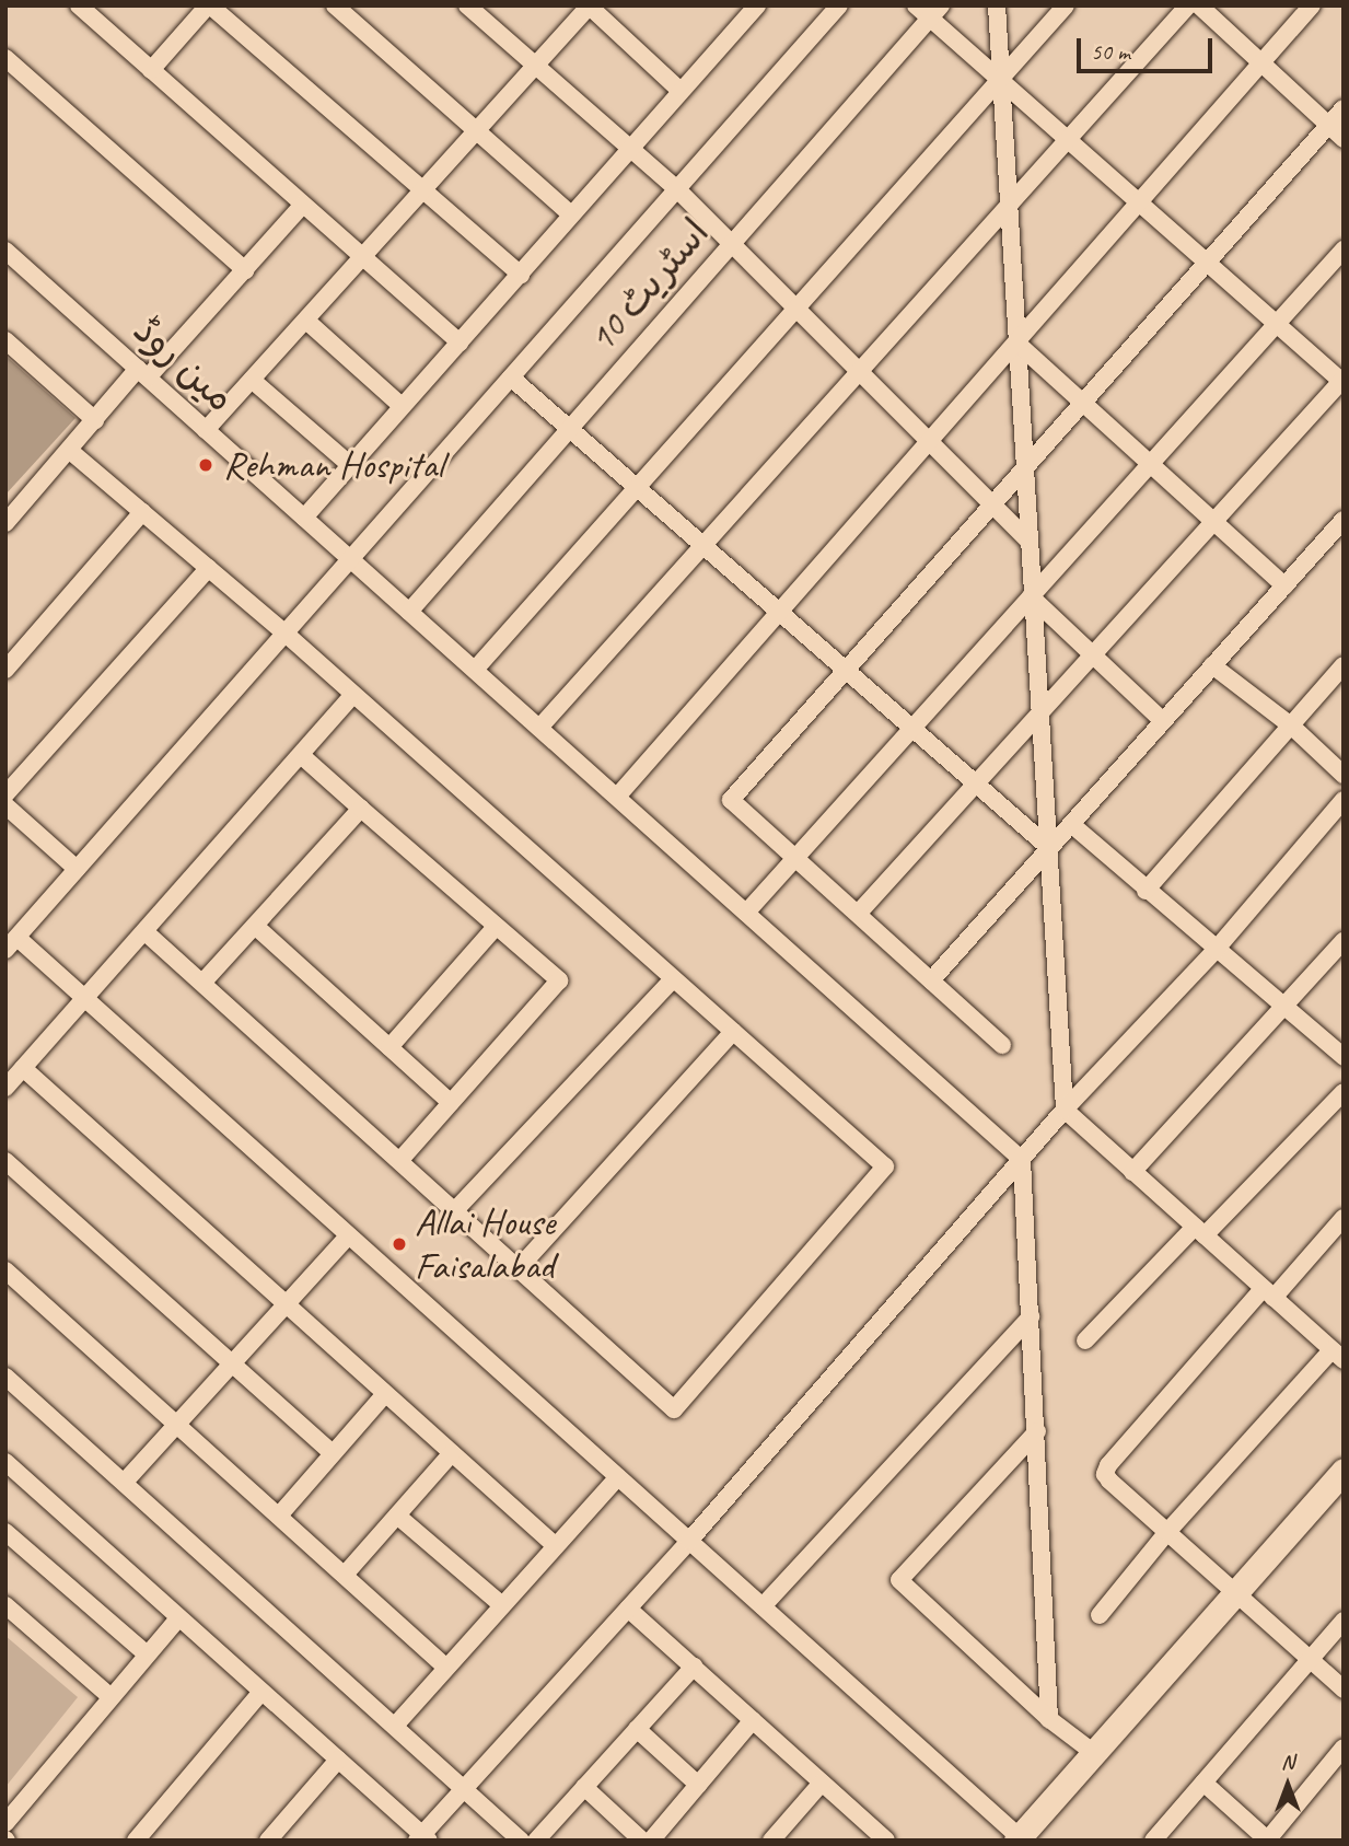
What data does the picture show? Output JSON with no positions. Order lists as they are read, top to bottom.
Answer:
{
  "streets": {
    "street": ["اسٹریٹ 10", "مین روڈ"]
  },
  "crossings": [
    ["اسٹریٹ 10", "مین روڈ"]
  ],
  "places": ["Rehman Hospital", "Allai House Faisalabad"],
  "scale_bar": "50 m",
  "north": "top"
}
